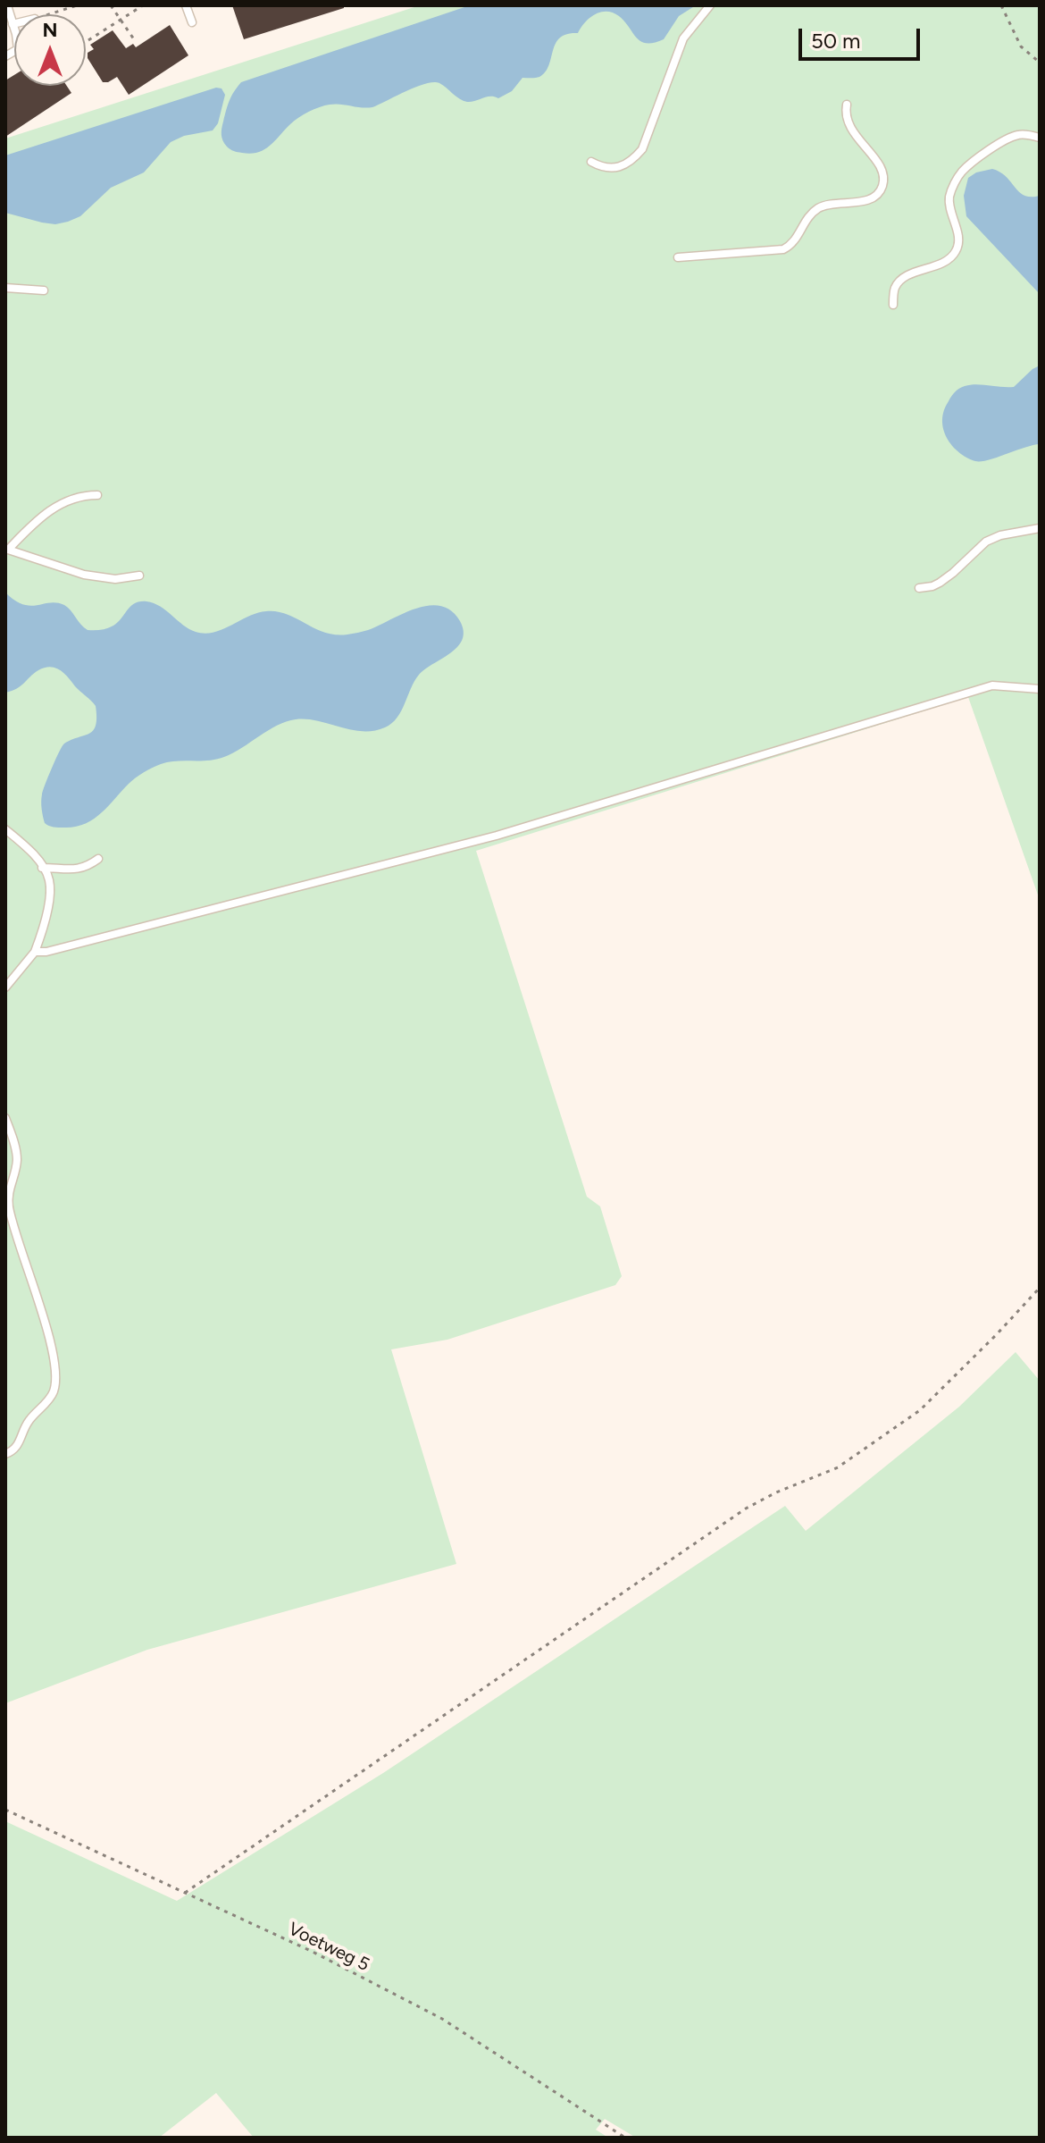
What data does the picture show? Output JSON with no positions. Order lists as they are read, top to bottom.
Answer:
{
  "streets": {
    "path": ["Voetweg 5"]
  },
  "scale_bar": "50 m",
  "north": "top"
}
